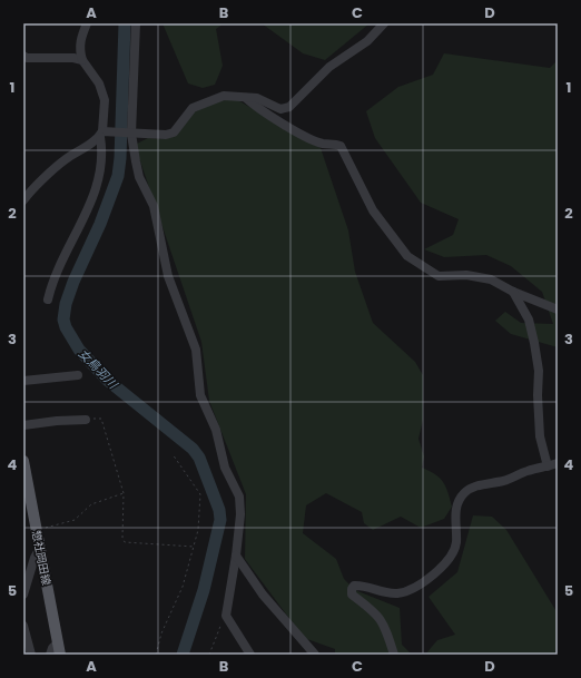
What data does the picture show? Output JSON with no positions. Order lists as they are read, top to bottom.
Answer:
{
  "streets": {
    "main road": ["惣社岡田線"]
  },
  "water": ["女鳥羽川"],
  "grid": {
    "columns": [
      "A",
      "B",
      "C",
      "D"
    ],
    "rows": [
      "1",
      "2",
      "3",
      "4",
      "5"
    ]
  }
}
